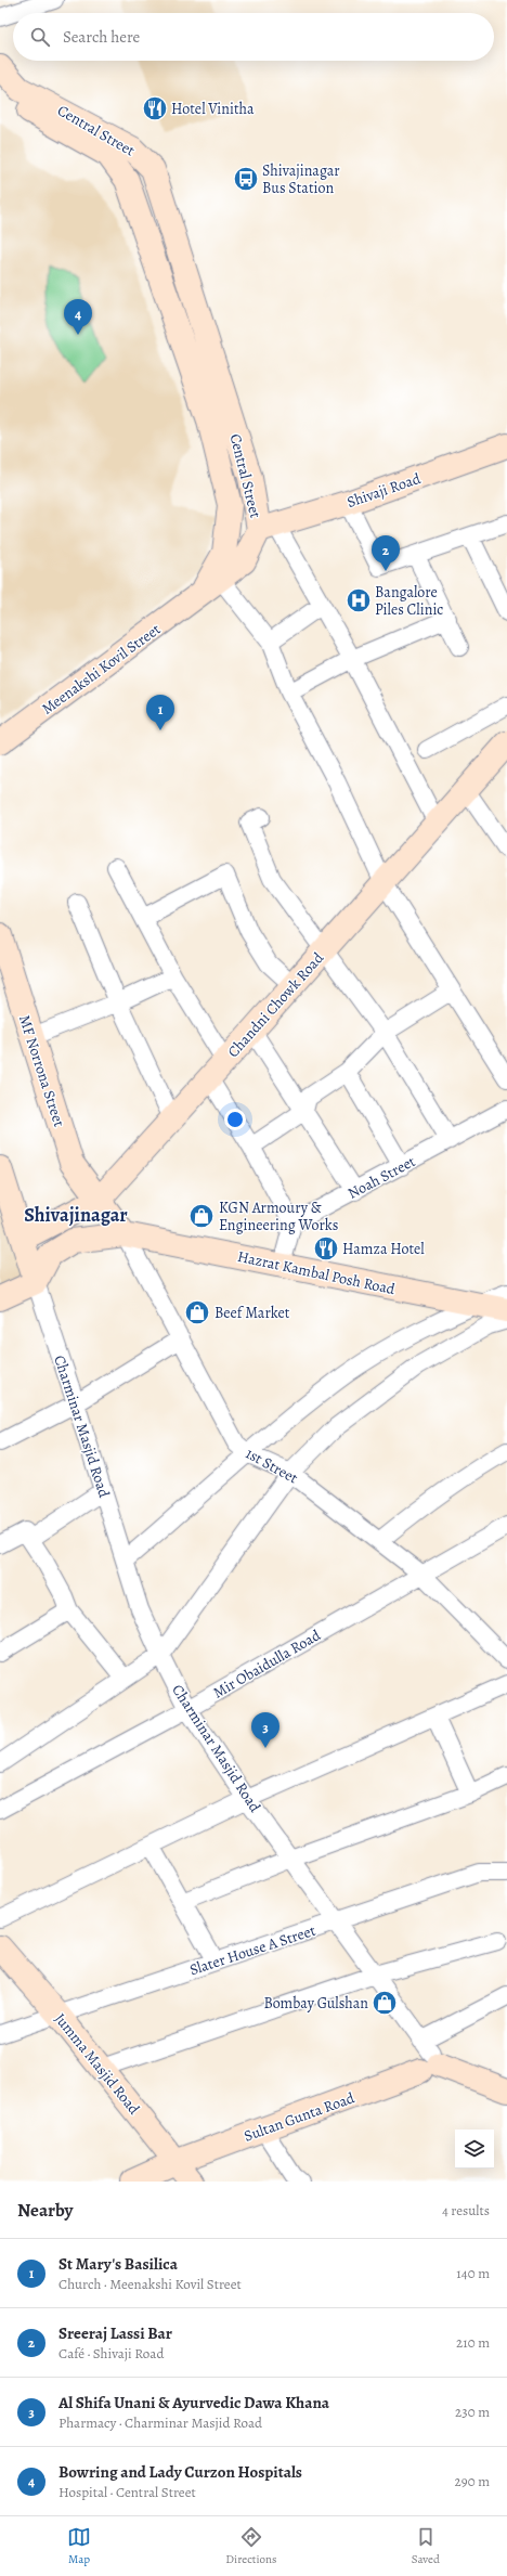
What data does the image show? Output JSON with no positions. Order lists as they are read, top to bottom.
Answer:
{
  "streets": {
    "street": [
      "Central Street",
      "Shivaji Road",
      "Meenakshi Kovil Street",
      "Chandni Chowk Road",
      "MF Norrona Street",
      "Noah Street",
      "Hazrat Kambal Posh Road",
      "Charminar Masjid Road",
      "1st Street",
      "Mir Obaidulla Road",
      "Slater House A Street",
      "Jumma Masjid Road",
      "Sultan Gunta Road"
    ]
  },
  "crossings": [
    ["Central Street", "Shivaji Road"],
    ["Central Street", "Meenakshi Kovil Street"],
    ["Chandni Chowk Road", "MF Norrona Street"],
    ["Hazrat Kambal Posh Road", "Charminar Masjid Road"],
    ["Hazrat Kambal Posh Road", "1st Street"],
    ["Charminar Masjid Road", "Mir Obaidulla Road"],
    ["Charminar Masjid Road", "Slater House A Street"],
    ["Charminar Masjid Road", "Sultan Gunta Road"],
    ["1st Street", "Mir Obaidulla Road"],
    ["Slater House A Street", "Jumma Masjid Road"],
    ["Jumma Masjid Road", "Sultan Gunta Road"]
  ],
  "districts": ["Shivajinagar"],
  "places": {
    "restaurant": ["Hotel Vinitha", "Hamza Hotel"],
    "bus stop": ["Shivajinagar Bus Station"],
    "hospital": ["Bangalore Piles Clinic"],
    "shop": ["KGN Armoury & Engineering Works", "Beef Market", "Bombay Gulshan"]
  },
  "page": {
    "search": "Search here",
    "pins": [
      "4",
      "2",
      "1",
      "3"
    ],
    "heading": ["Nearby", "4 results"],
    "list": [
      {
        "mark": "1",
        "name": "St Mary's Basilica",
        "note": "Church · Meenakshi Kovil Street",
        "value": "140 m"
      },
      {
        "mark": "2",
        "name": "Sreeraj Lassi Bar",
        "note": "Café · Shivaji Road",
        "value": "210 m"
      },
      {
        "mark": "3",
        "name": "Al Shifa Unani & Ayurvedic Dawa Khana",
        "note": "Pharmacy · Charminar Masjid Road",
        "value": "230 m"
      },
      {
        "mark": "4",
        "name": "Bowring and Lady Curzon Hospitals",
        "note": "Hospital · Central Street",
        "value": "290 m"
      }
    ],
    "nav": ["Map", "Directions", "Saved"]
  }
}
